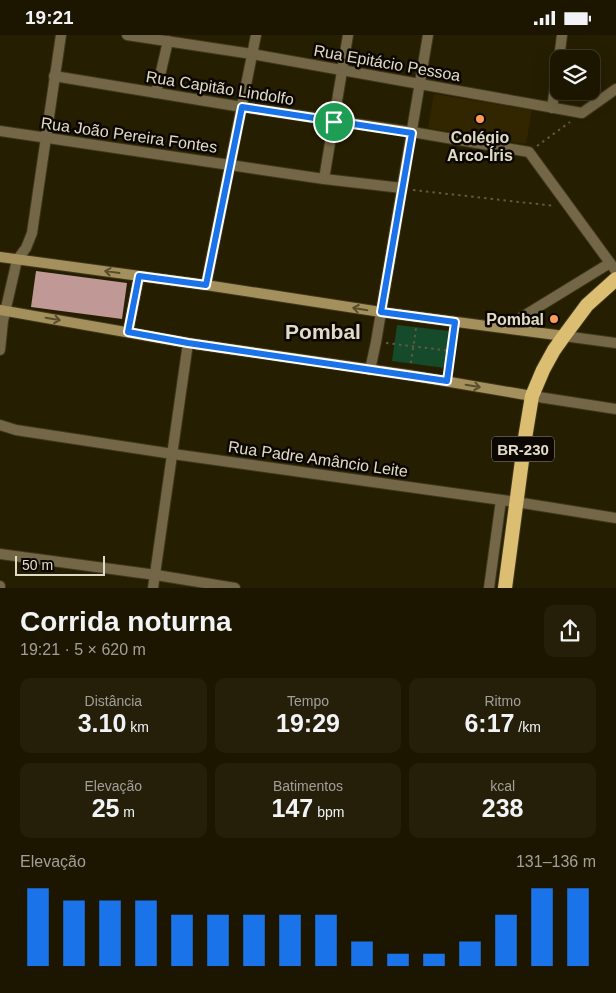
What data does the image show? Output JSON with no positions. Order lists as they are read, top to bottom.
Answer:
{
  "streets": {
    "highway": ["BR-230"],
    "street": [
      "Rua Epitácio Pessoa",
      "Rua Capitão Lindolfo",
      "Rua João Pereira Fontes",
      "Rua Padre Amâncio Leite"
    ]
  },
  "crossings": [
    ["BR-230", "Rua Padre Amâncio Leite"]
  ],
  "districts": ["Pombal"],
  "places": ["Colégio Arco-Íris", "Pombal"],
  "scale_bar": "50 m",
  "page": {
    "status": "19:21",
    "scale": "50 m",
    "heading": ["Corrida noturna", "19:21 · 5 × 620 m"],
    "stats": [
      ["Distância", "3.10 km"],
      ["Tempo", "19:29"],
      ["Ritmo", "6:17 /km"],
      ["Elevação", "25 m"],
      ["Batimentos", "147 bpm"],
      ["kcal", "238"]
    ],
    "chart": ["Elevação", "131–136 m"]
  }
}
